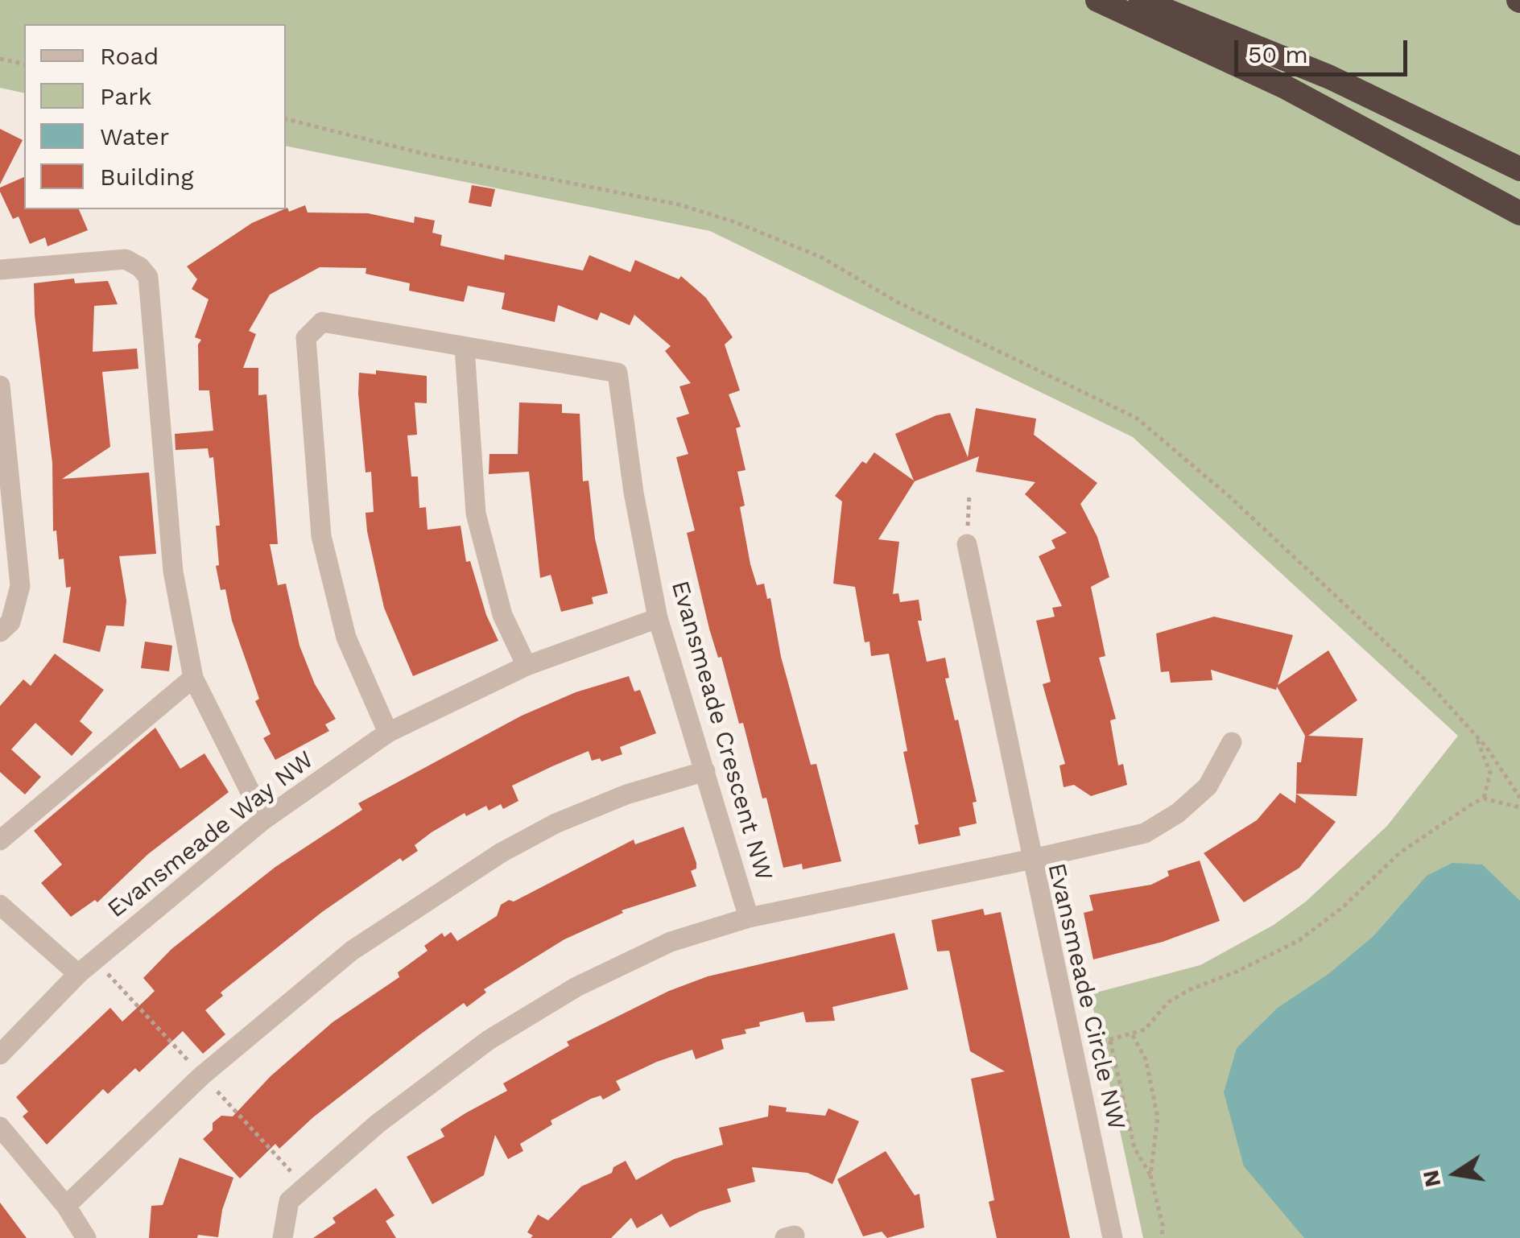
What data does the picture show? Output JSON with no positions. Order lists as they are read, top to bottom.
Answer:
{
  "streets": {
    "street": ["Evansmeade Crescent NW", "Evansmeade Way NW", "Evansmeade Circle NW"]
  },
  "crossings": [
    ["Evansmeade Crescent NW", "Evansmeade Way NW"],
    ["Evansmeade Crescent NW", "Evansmeade Circle NW"]
  ],
  "legend": [
    "Road",
    "Park",
    "Water",
    "Building"
  ],
  "scale_bar": "50 m",
  "north": "left"
}
